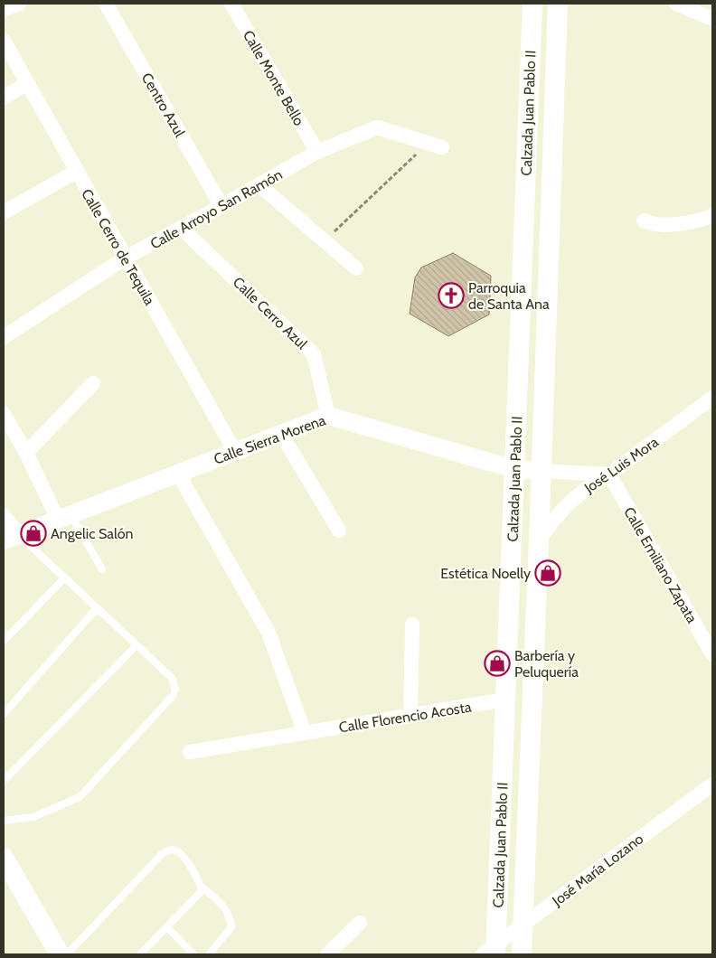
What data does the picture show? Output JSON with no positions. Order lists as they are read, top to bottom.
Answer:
{
  "streets": {
    "main road": ["Calzada Juan Pablo II"],
    "street": [
      "Calle Monte Bello",
      "Centro Azul",
      "Calle Arroyo San Ramón",
      "Calle Cerro de Tequila",
      "Calle Cerro Azul",
      "Calle Sierra Morena",
      "José Luis Mora",
      "Calle Emiliano Zapata",
      "Calle Florencio Acosta",
      "José María Lozano"
    ]
  },
  "crossings": [
    ["Calle Monte Bello", "Calle Arroyo San Ramón"],
    ["Centro Azul", "Calle Arroyo San Ramón"],
    ["Calzada Juan Pablo II", "Calle Sierra Morena"],
    ["Calzada Juan Pablo II", "José Luis Mora"],
    ["Calzada Juan Pablo II", "Calle Florencio Acosta"],
    ["Calzada Juan Pablo II", "José María Lozano"],
    ["Calle Arroyo San Ramón", "Calle Cerro de Tequila"],
    ["Calle Arroyo San Ramón", "Calle Cerro Azul"],
    ["Calle Cerro de Tequila", "Calle Sierra Morena"],
    ["Calle Cerro Azul", "Calle Sierra Morena"],
    ["José Luis Mora", "Calle Emiliano Zapata"]
  ],
  "places": {
    "church": ["Parroquia de Santa Ana"],
    "shop": ["Angelic Salón", "Estética Noelly", "Barbería y Peluquería"]
  }
}
